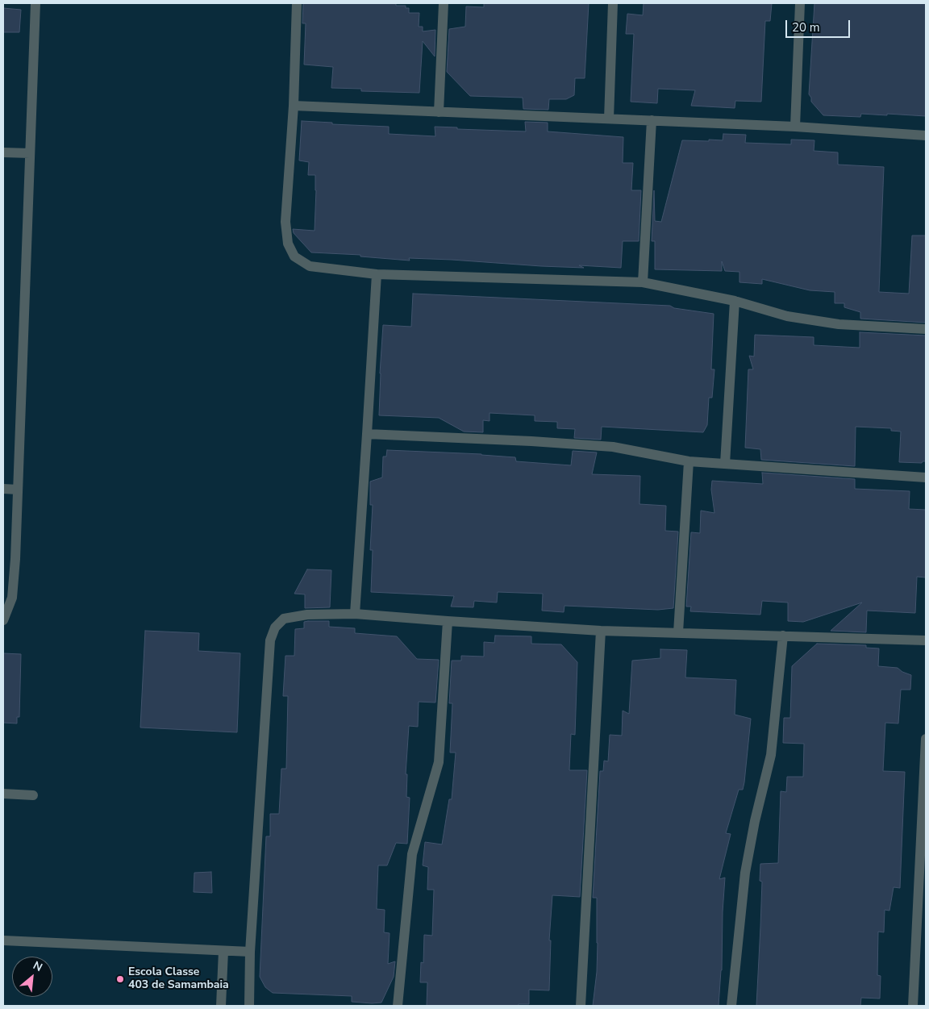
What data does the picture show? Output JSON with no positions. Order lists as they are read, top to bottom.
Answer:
{
  "places": ["Escola Classe 403 de Samambaia"],
  "scale_bar": "20 m",
  "north": "top right"
}
